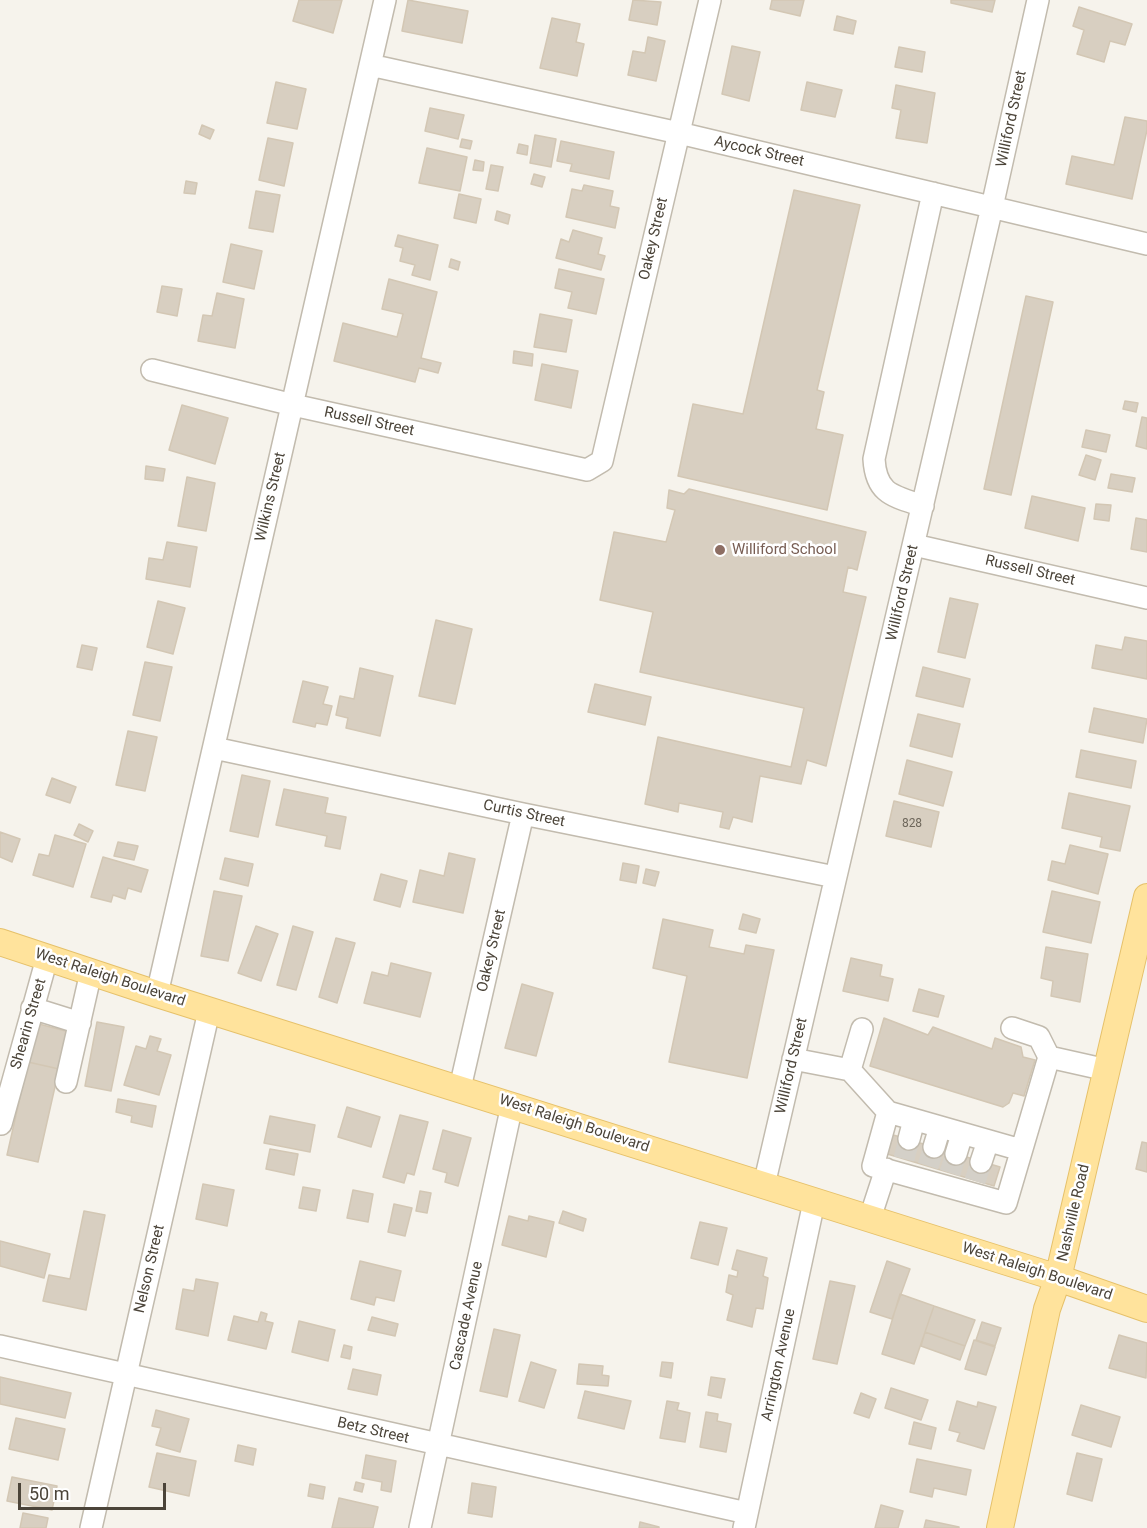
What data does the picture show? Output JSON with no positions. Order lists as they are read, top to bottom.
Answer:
{
  "streets": {
    "main road": ["West Raleigh Boulevard", "Nashville Road"],
    "street": [
      "Williford Street",
      "Aycock Street",
      "Oakey Street",
      "Russell Street",
      "Wilkins Street",
      "Curtis Street",
      "Shearin Street",
      "Nelson Street",
      "Cascade Avenue",
      "Arrington Avenue",
      "Betz Street"
    ]
  },
  "crossings": [
    ["Williford Street", "Aycock Street"],
    ["Williford Street", "Russell Street"],
    ["Williford Street", "Curtis Street"],
    ["Williford Street", "West Raleigh Boulevard"],
    ["Aycock Street", "Oakey Street"],
    ["Aycock Street", "Wilkins Street"],
    ["Oakey Street", "Russell Street"],
    ["Oakey Street", "Curtis Street"],
    ["Oakey Street", "West Raleigh Boulevard"],
    ["Russell Street", "Wilkins Street"],
    ["Wilkins Street", "Curtis Street"],
    ["Wilkins Street", "West Raleigh Boulevard"],
    ["West Raleigh Boulevard", "Shearin Street"],
    ["West Raleigh Boulevard", "Nashville Road"],
    ["West Raleigh Boulevard", "Nelson Street"],
    ["West Raleigh Boulevard", "Cascade Avenue"],
    ["West Raleigh Boulevard", "Arrington Avenue"],
    ["Nelson Street", "Betz Street"],
    ["Cascade Avenue", "Betz Street"],
    ["Arrington Avenue", "Betz Street"]
  ],
  "places": ["Williford School"],
  "house_numbers": ["828"],
  "scale_bar": "50 m"
}
